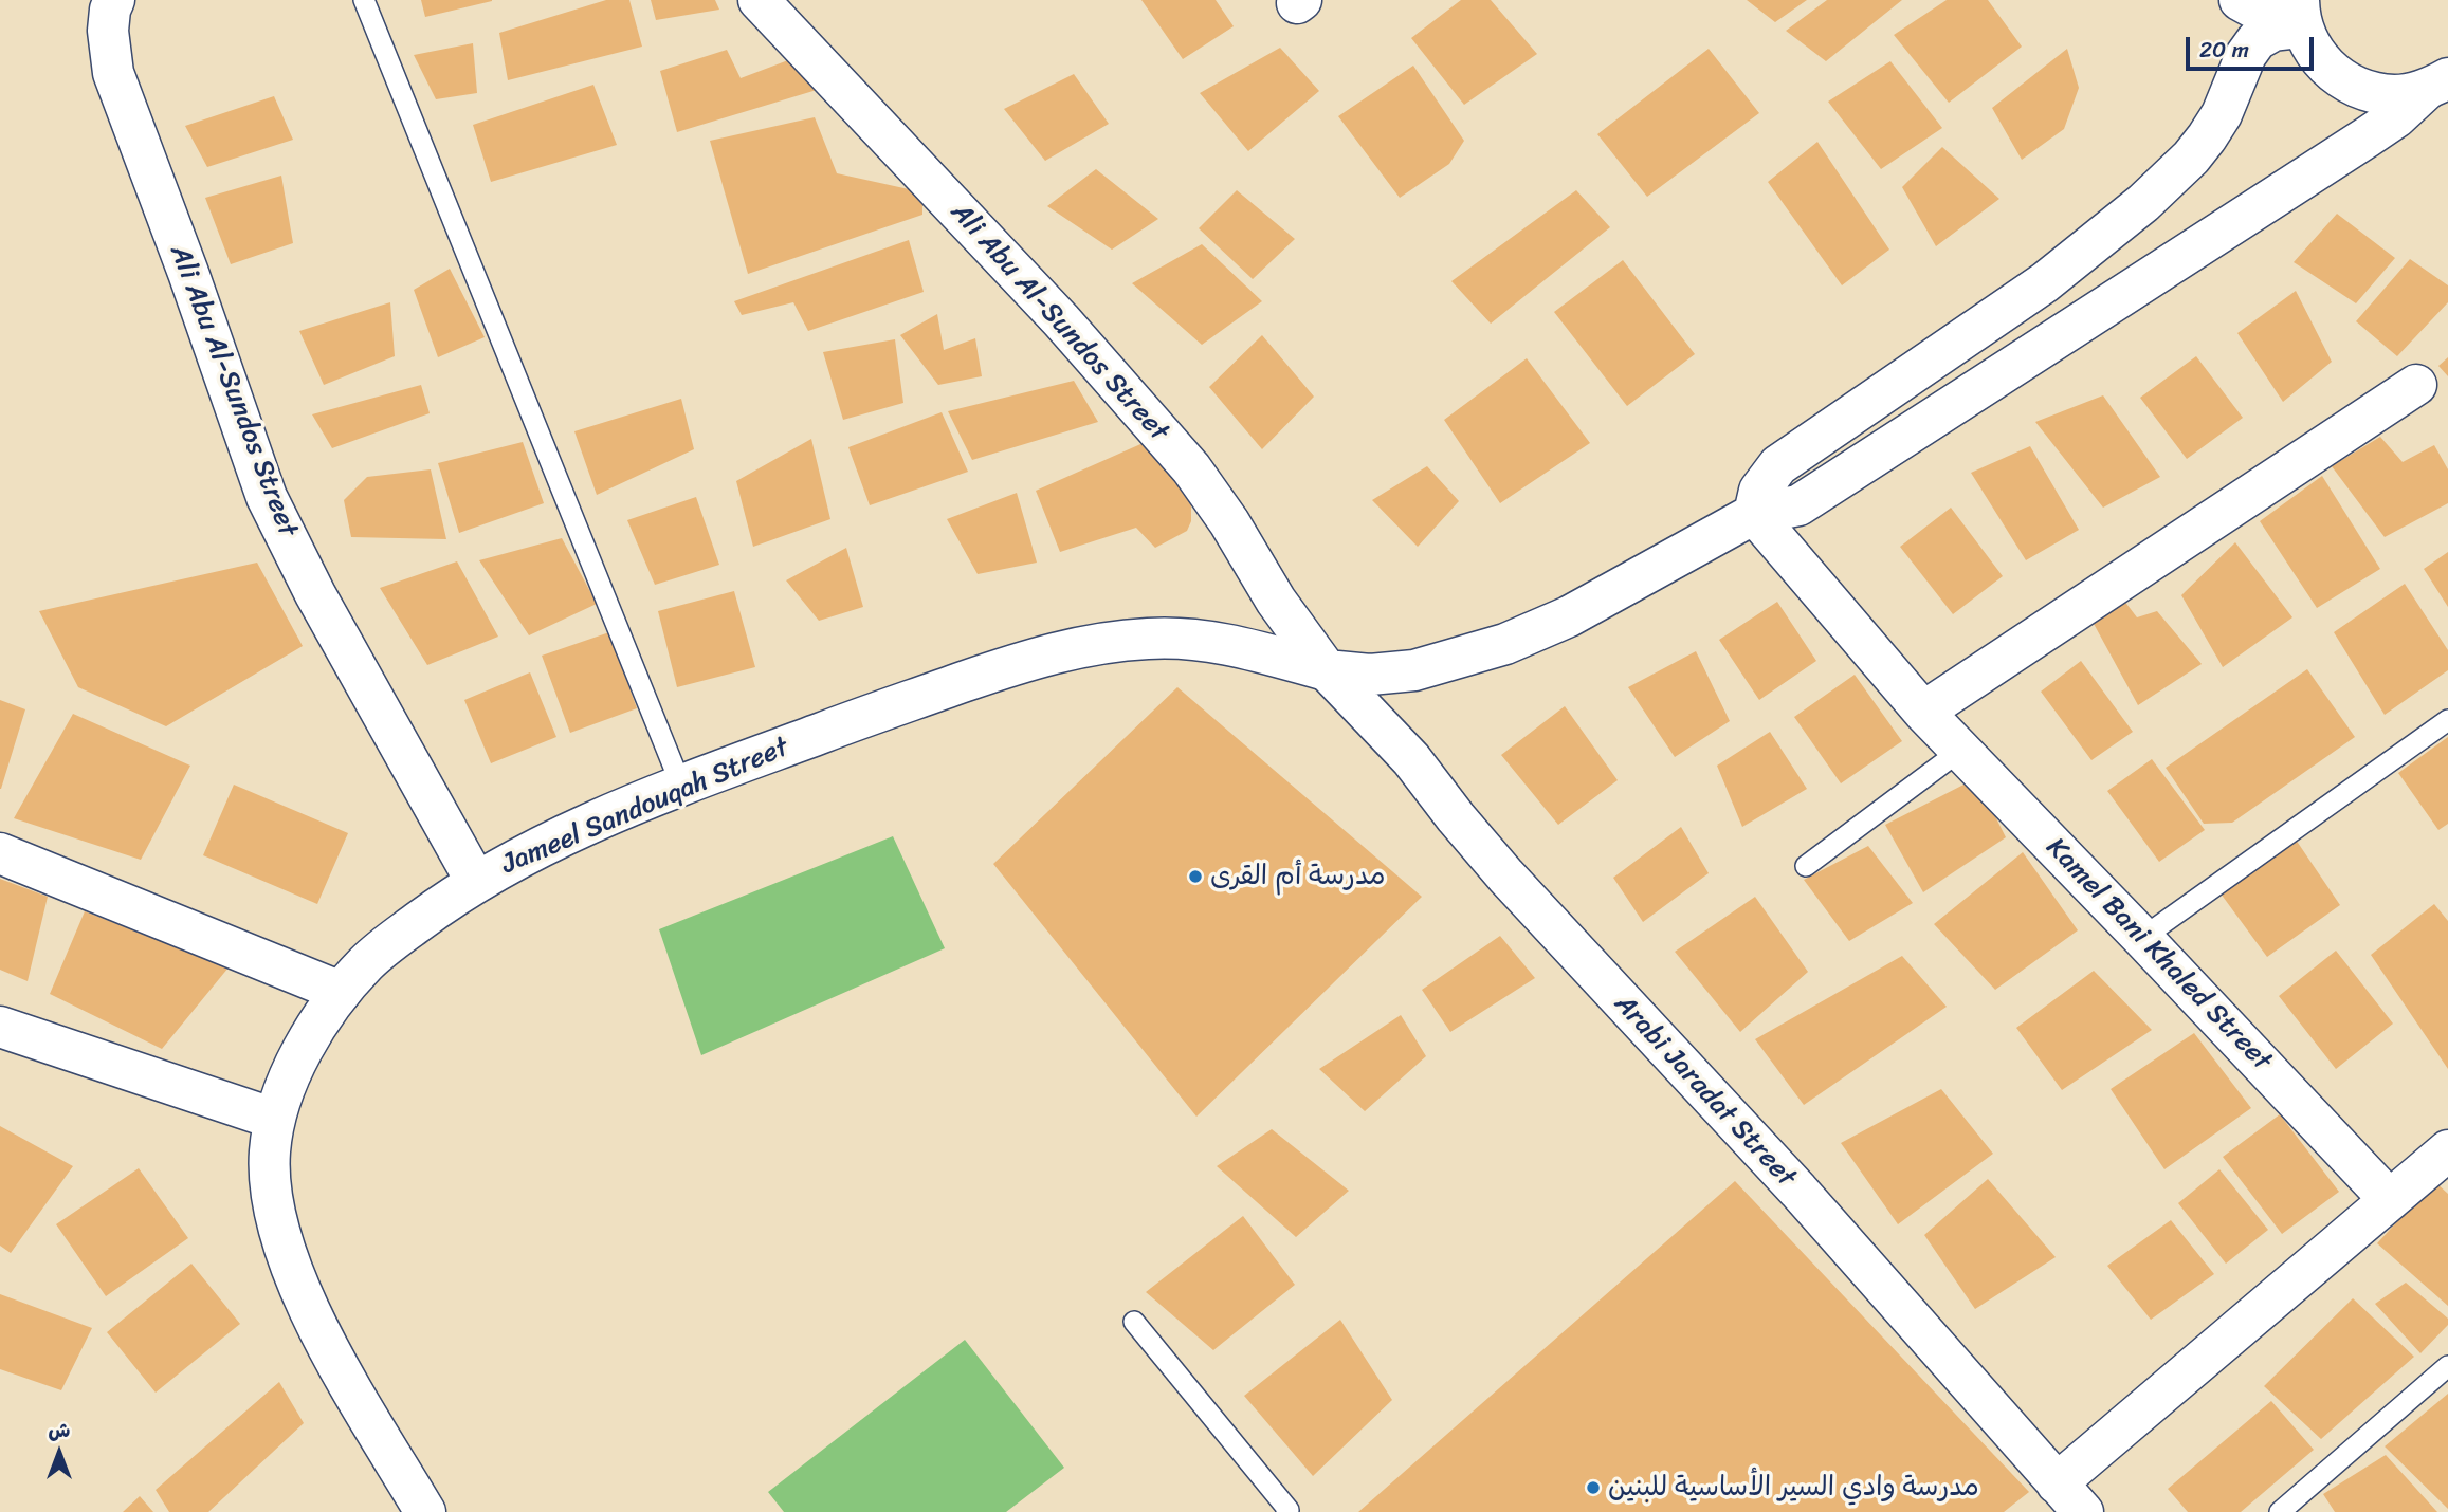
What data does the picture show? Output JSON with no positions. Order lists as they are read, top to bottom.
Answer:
{
  "streets": {
    "street": [
      "Ali Abu Al-Sundos Street",
      "Jameel Sandouqah Street",
      "Kamel Bani Khaled Street",
      "Arabi Jaradat Street"
    ]
  },
  "crossings": [
    ["Ali Abu Al-Sundos Street", "Jameel Sandouqah Street"],
    ["Ali Abu Al-Sundos Street", "Arabi Jaradat Street"],
    ["Jameel Sandouqah Street", "Kamel Bani Khaled Street"],
    ["Jameel Sandouqah Street", "Arabi Jaradat Street"]
  ],
  "places": ["مدرسة أم القرى", "مدرسة وادي السير الأساسية للبنين"],
  "scale_bar": "20 m",
  "north": "top"
}
